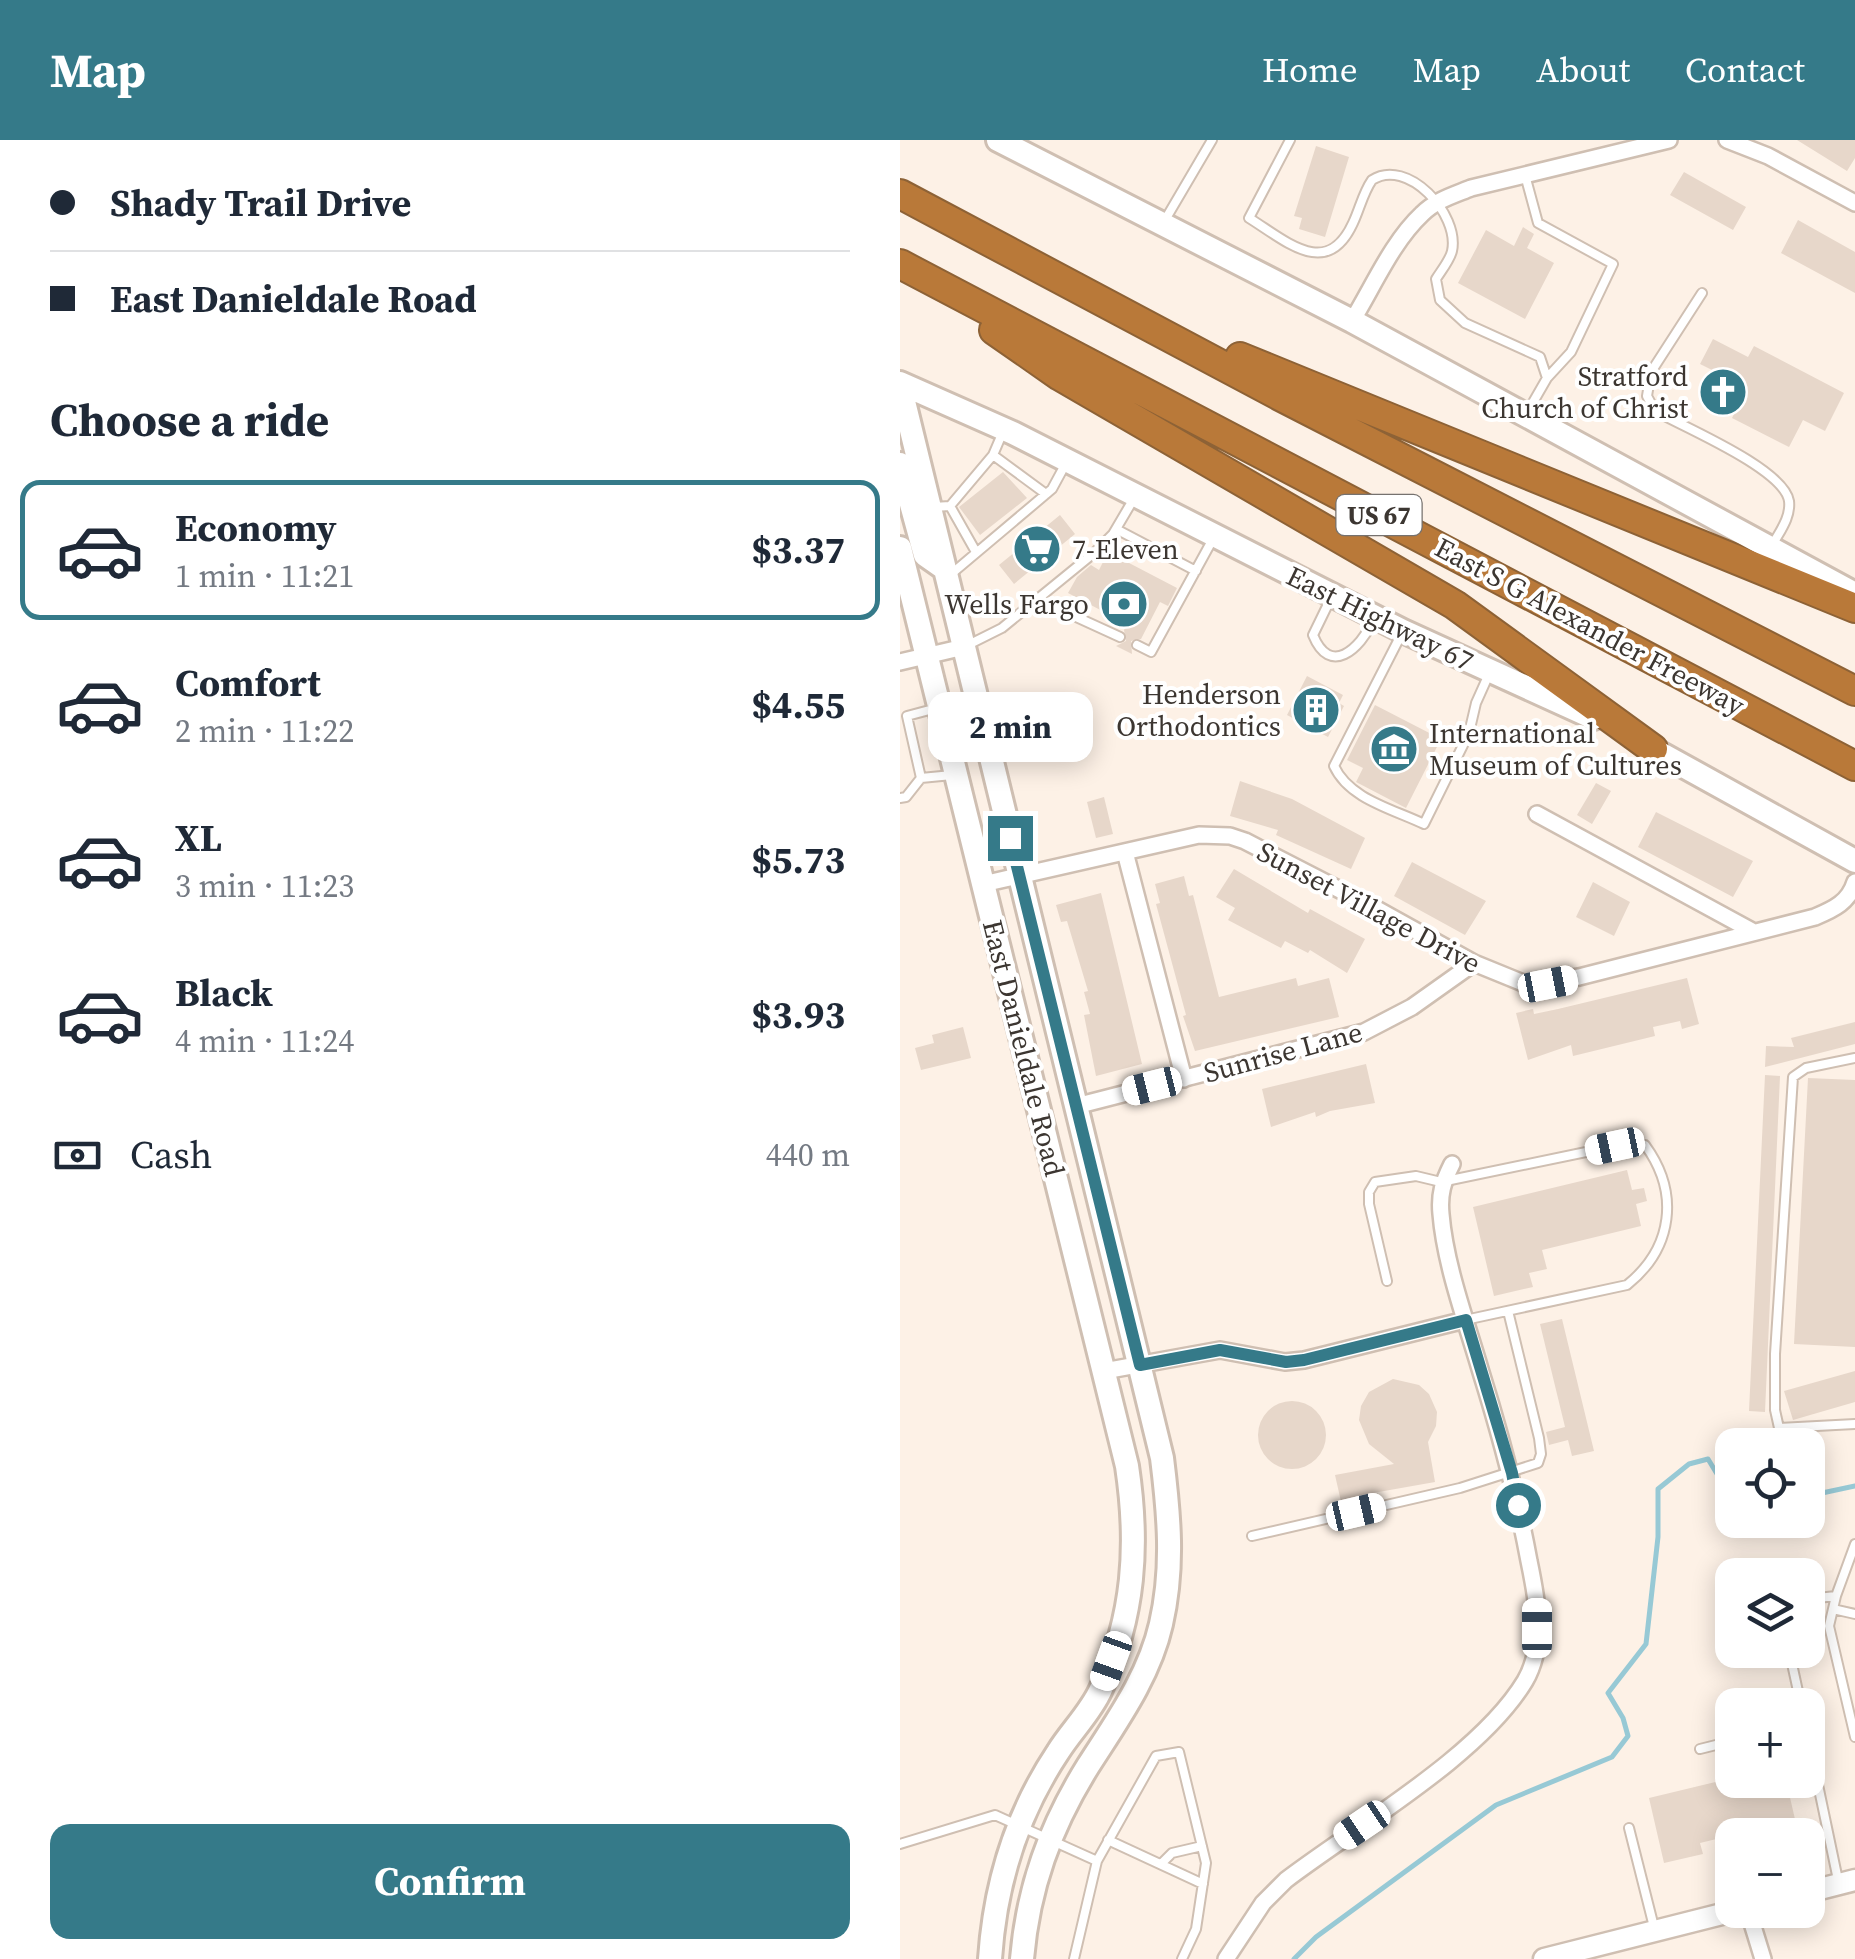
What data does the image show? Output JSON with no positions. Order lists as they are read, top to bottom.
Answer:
{
  "streets": {
    "highway": ["US 67", "East S G Alexander Freeway"],
    "main road": ["East Highway 67", "East Danieldale Road"],
    "street": ["Sunset Village Drive", "Sunrise Lane"]
  },
  "crossings": [
    ["East Highway 67", "East Danieldale Road"],
    ["Sunset Village Drive", "East Danieldale Road"],
    ["Sunset Village Drive", "Sunrise Lane"],
    ["East Danieldale Road", "Sunrise Lane"]
  ],
  "places": {
    "church": ["Stratford Church of Christ"],
    "supermarket": ["7-Eleven"],
    "bank": ["Wells Fargo"],
    "building": ["Henderson Orthodontics"],
    "museum": ["International Museum of Cultures"]
  },
  "page": {
    "header": "Map",
    "nav": [
      "Home",
      "Map",
      "About",
      "Contact"
    ],
    "banner": ["Shady Trail Drive", "East Danieldale Road"],
    "heading": "Choose a ride",
    "list": [
      {
        "name": "Economy",
        "note": "1 min · 11:21",
        "value": "$3.37"
      },
      {
        "name": "Comfort",
        "note": "2 min · 11:22",
        "value": "$4.55"
      },
      {
        "name": "XL",
        "note": "3 min · 11:23",
        "value": "$5.73"
      },
      {
        "name": "Black",
        "note": "4 min · 11:24",
        "value": "$3.93"
      }
    ],
    "bubble": "2 min",
    "pay": ["Cash", "440 m"],
    "map_buttons": ["+", "−"],
    "buttons": "Confirm"
  }
}
